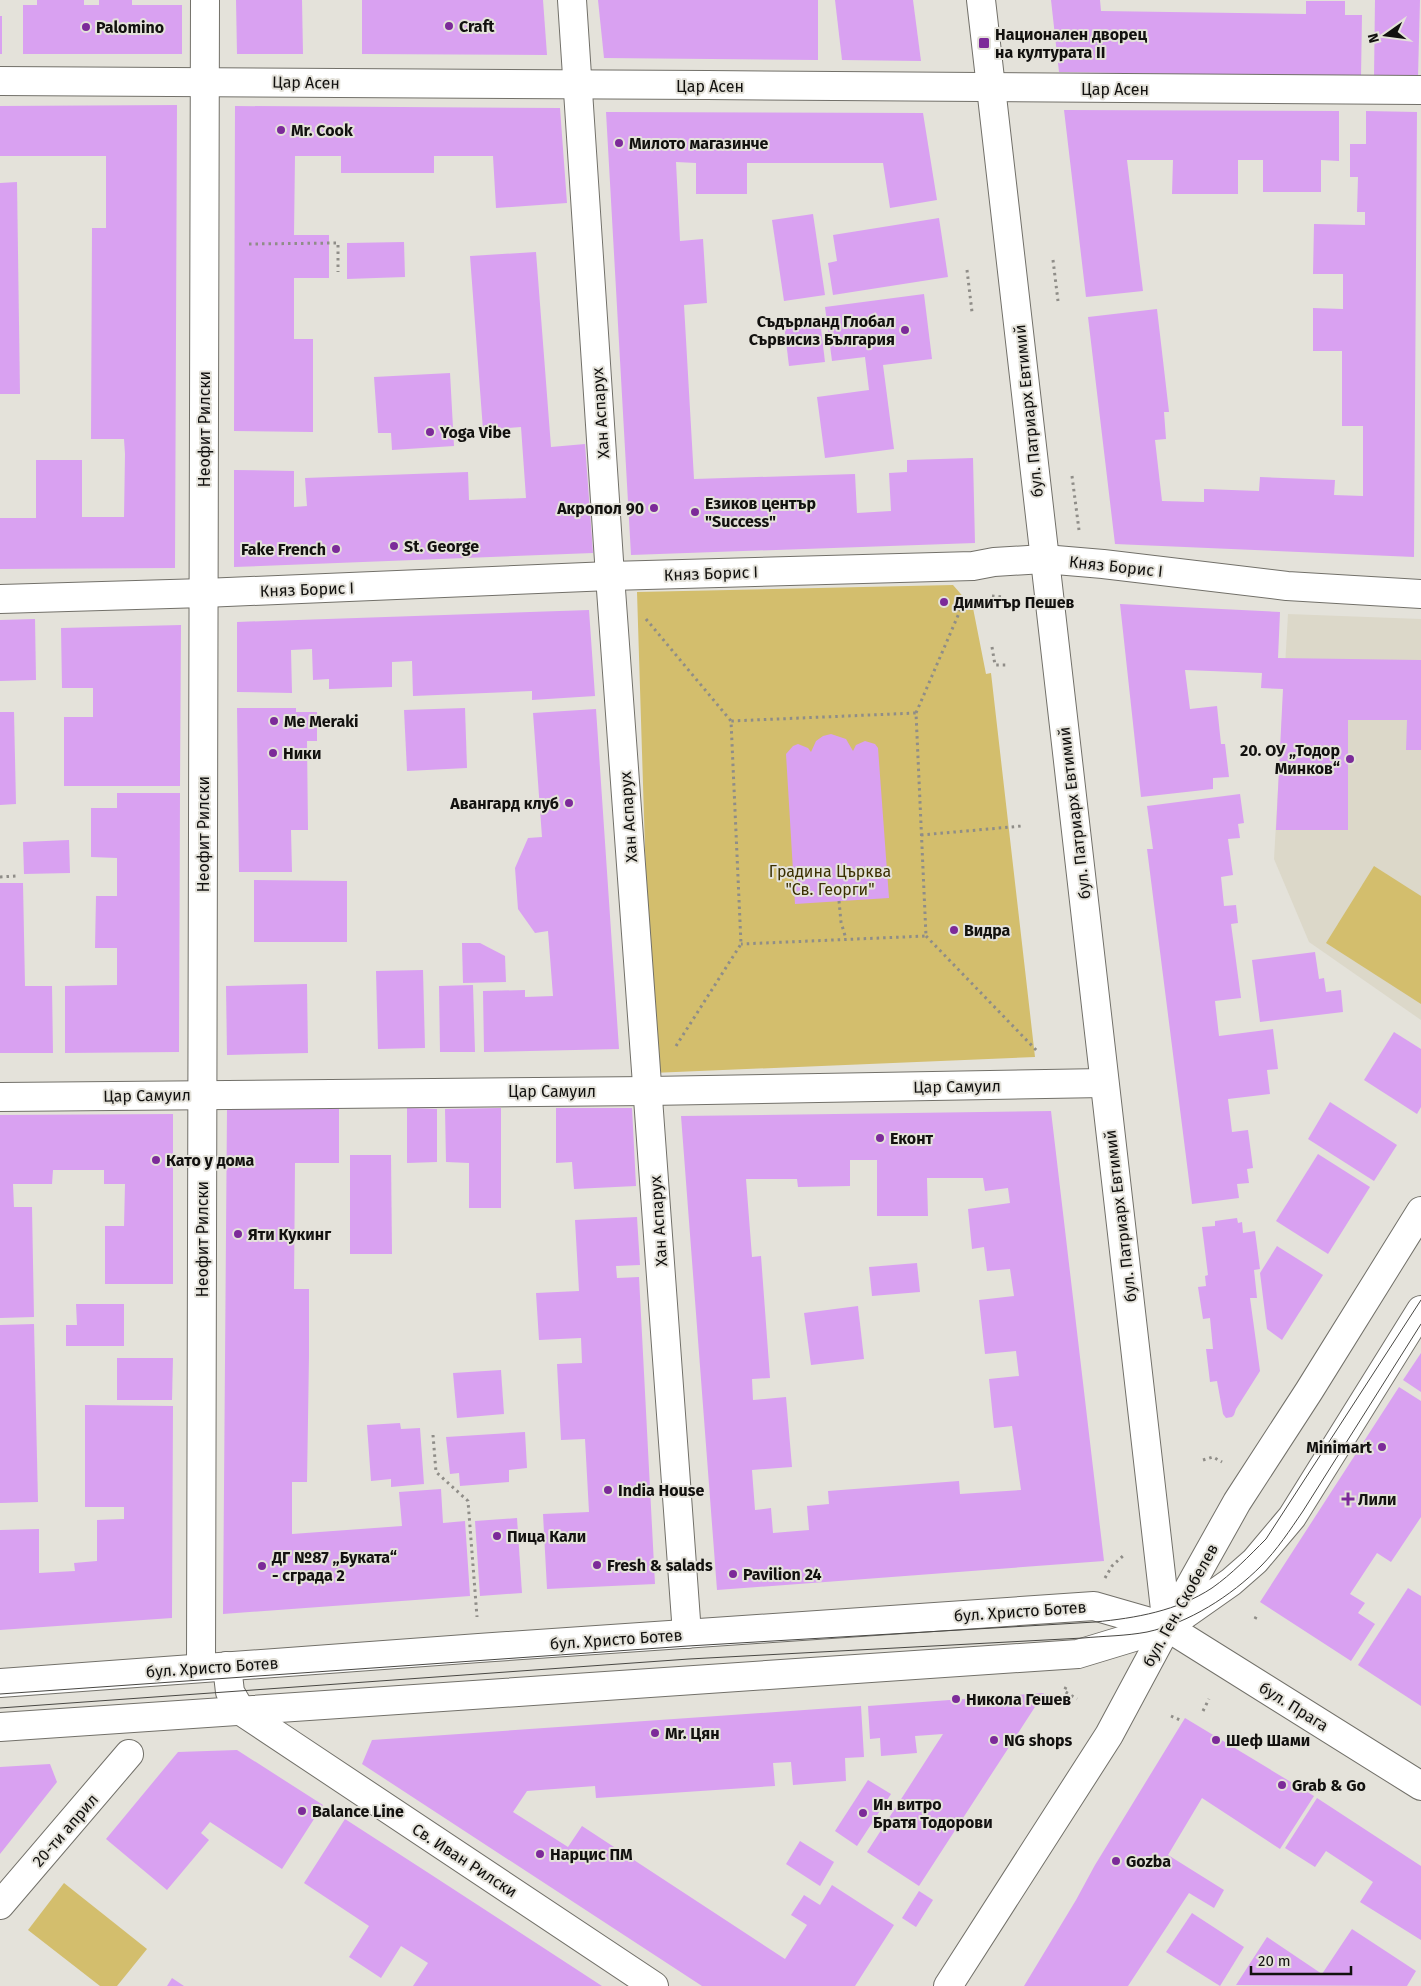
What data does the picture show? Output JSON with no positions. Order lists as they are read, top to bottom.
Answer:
{
  "streets": {
    "street": [
      "Цар Асен",
      "бул. Патриарх Евтимий",
      "Хан Аспарух",
      "Неофит Рилски",
      "Княз Борис I",
      "Цар Самуил",
      "бул. Ген. Скобелев",
      "бул. Христо Ботев",
      "бул. Прага",
      "20-ти април",
      "Св. Иван Рилски"
    ]
  },
  "crossings": [
    ["Цар Асен", "бул. Патриарх Евтимий"],
    ["Цар Асен", "Хан Аспарух"],
    ["Цар Асен", "Неофит Рилски"],
    ["бул. Патриарх Евтимий", "Княз Борис I"],
    ["бул. Патриарх Евтимий", "Цар Самуил"],
    ["бул. Патриарх Евтимий", "бул. Ген. Скобелев"],
    ["бул. Патриарх Евтимий", "бул. Христо Ботев"],
    ["бул. Патриарх Евтимий", "бул. Прага"],
    ["Хан Аспарух", "Княз Борис I"],
    ["Хан Аспарух", "Цар Самуил"],
    ["Хан Аспарух", "бул. Христо Ботев"],
    ["Неофит Рилски", "Княз Борис I"],
    ["Неофит Рилски", "Цар Самуил"],
    ["Неофит Рилски", "бул. Христо Ботев"],
    ["Неофит Рилски", "Св. Иван Рилски"],
    ["бул. Ген. Скобелев", "бул. Христо Ботев"],
    ["бул. Ген. Скобелев", "бул. Прага"],
    ["бул. Христо Ботев", "бул. Прага"],
    ["бул. Христо Ботев", "Св. Иван Рилски"]
  ],
  "parks": ["Градина Църква \"Св. Георги\""],
  "places": {
    "other": [
      "Craft",
      "Palomino",
      "Mr. Cook",
      "Милото магазинче",
      "Съдърланд Глобал Сървисиз България",
      "Yoga Vibe",
      "Акропол 90",
      "Езиков център \"Success\"",
      "St. George",
      "Fake French",
      "Димитър Пешев",
      "Me Meraki",
      "Ники",
      "20. ОУ „Тодор Минков“",
      "Авангард клуб",
      "Видра",
      "Еконт",
      "Като у дома",
      "Яти Кукинг",
      "Minimart",
      "India House",
      "Пица Кали",
      "Fresh & salads",
      "ДГ №87 „Буката“ - сграда 2",
      "Pavilion 24",
      "Никола Гешев",
      "Mr. Цян",
      "NG shops",
      "Шеф Шами",
      "Grab & Go",
      "Balance Line",
      "Ин витро Братя Тодорови",
      "Нарцис ПМ",
      "Gozba"
    ],
    "transit": ["Национален дворец на културата II"],
    "health": ["Лили"]
  },
  "scale_bar": "20 m",
  "north": "left"
}
